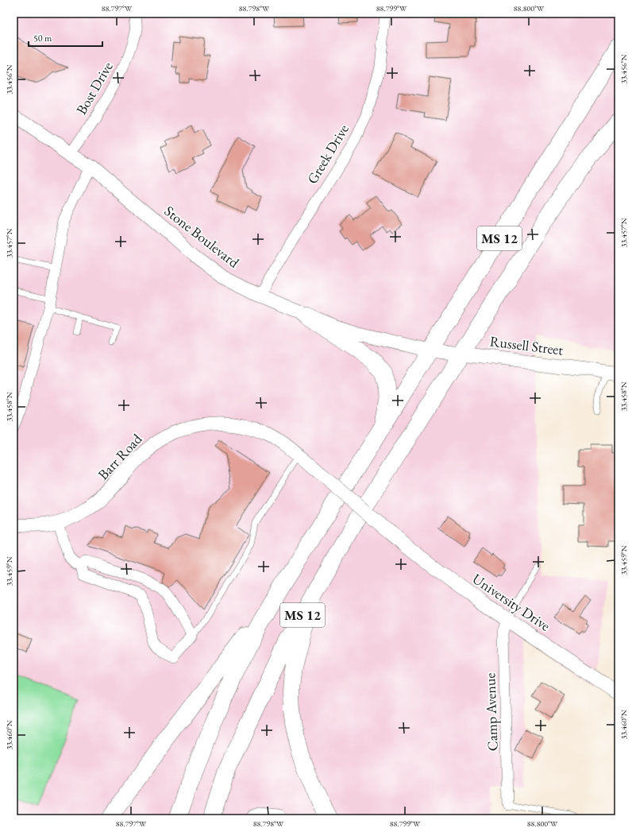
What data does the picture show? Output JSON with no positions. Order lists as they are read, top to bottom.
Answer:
{
  "streets": {
    "main road": ["MS 12"],
    "street": [
      "Bost Drive",
      "Greek Drive",
      "Stone Boulevard",
      "Russell Street",
      "Barr Road",
      "University Drive",
      "Camp Avenue"
    ]
  },
  "crossings": [
    ["Bost Drive", "Stone Boulevard"],
    ["Greek Drive", "Stone Boulevard"],
    ["Stone Boulevard", "MS 12"],
    ["Stone Boulevard", "Russell Street"],
    ["MS 12", "Russell Street"],
    ["Barr Road", "University Drive"],
    ["University Drive", "Camp Avenue"]
  ],
  "scale_bar": "50 m",
  "coordinates": [
    "88.797°W",
    "88.798°W",
    "88.799°W",
    "88.800°W",
    "33.456°N",
    "33.457°N",
    "33.458°N",
    "33.459°N",
    "33.460°N"
  ]
}
